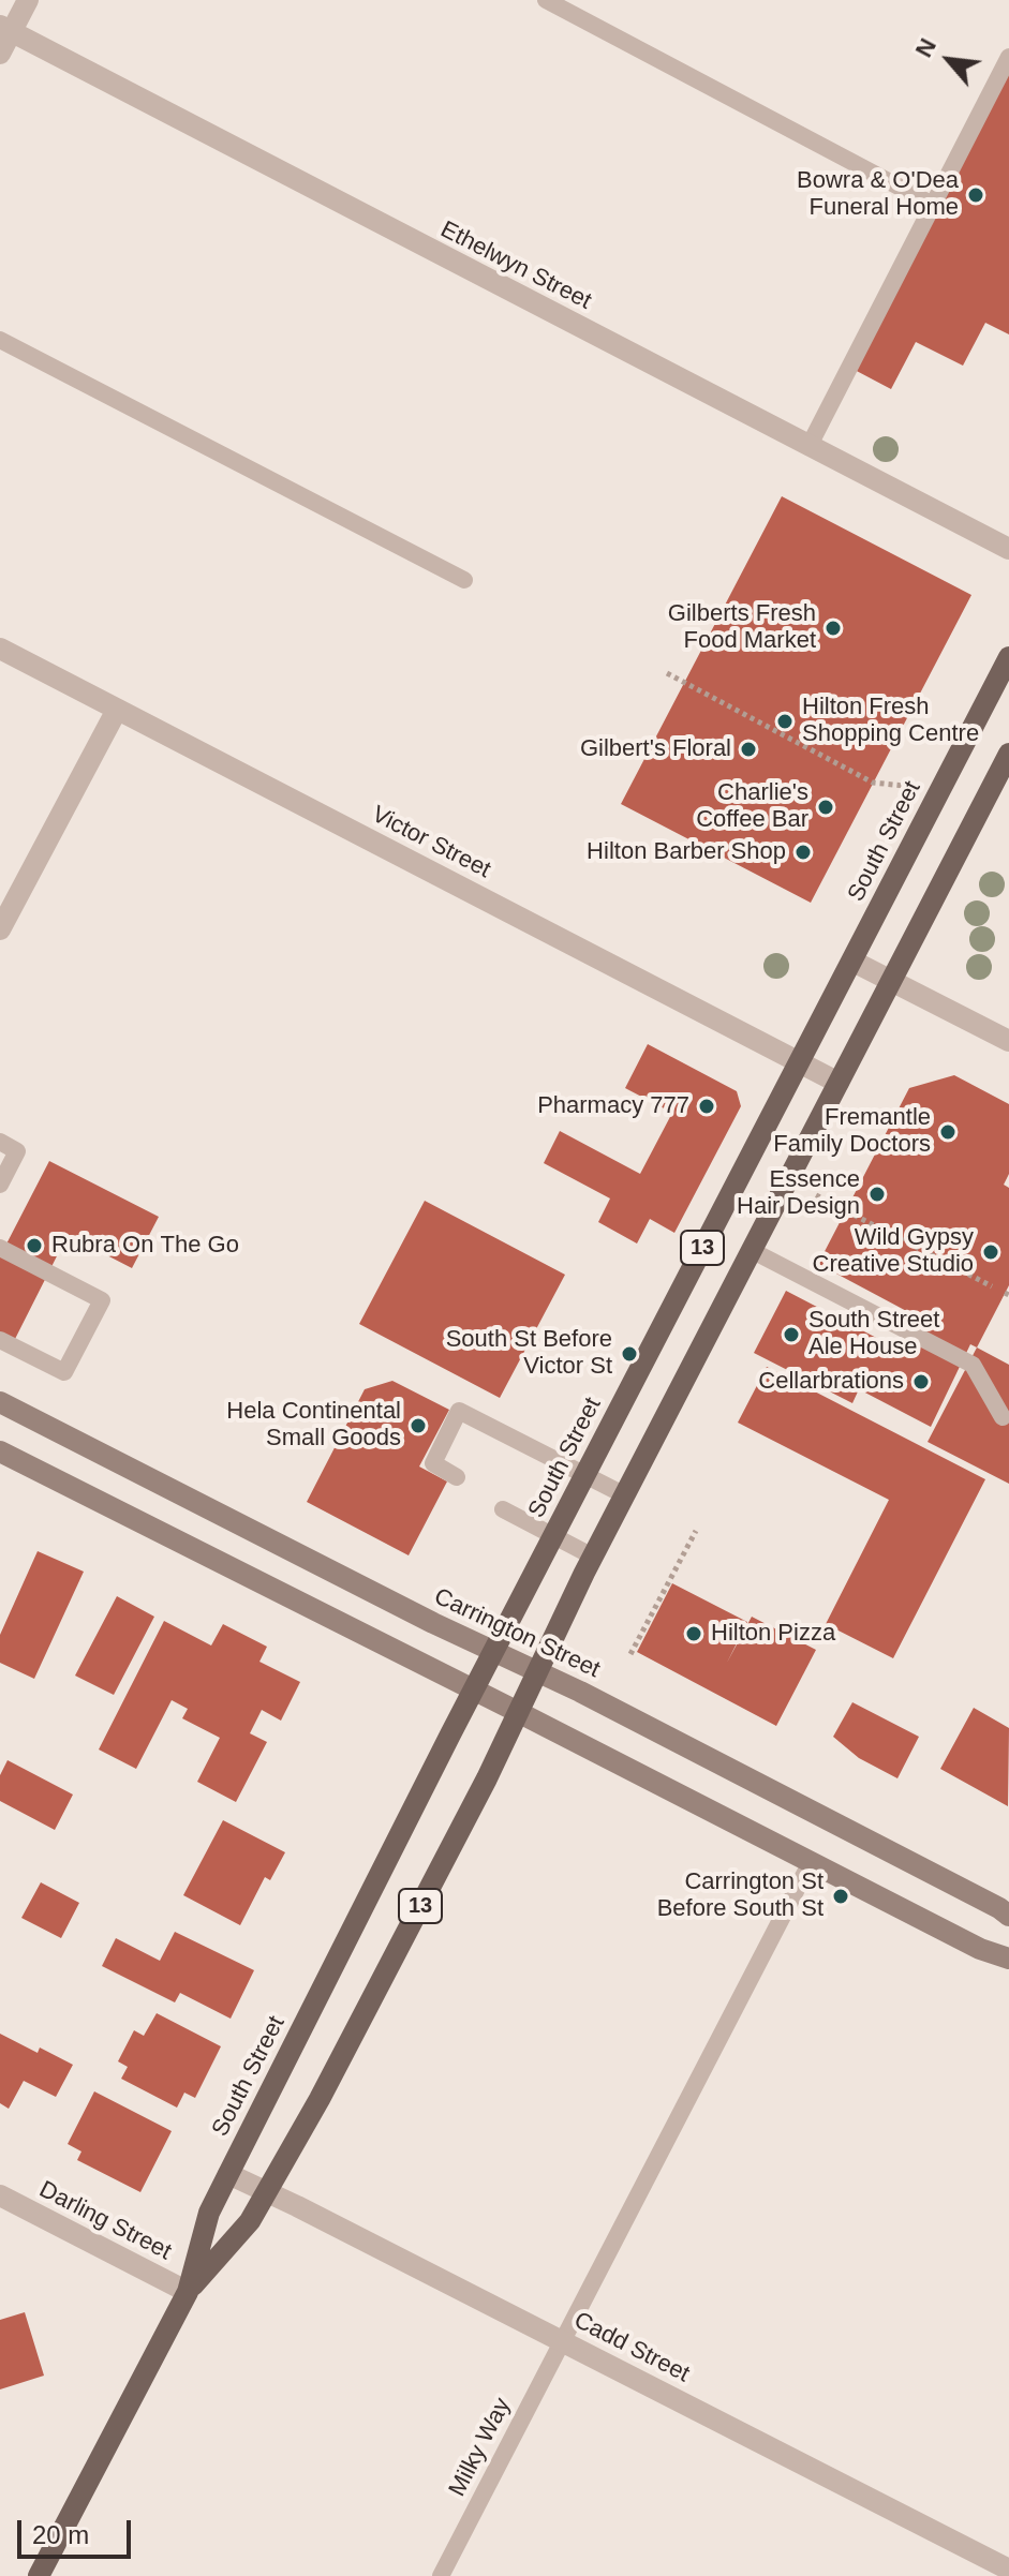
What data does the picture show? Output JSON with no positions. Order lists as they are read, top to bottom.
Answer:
{
  "streets": {
    "main road": ["South Street", "13", "Carrington Street"],
    "street": [
      "Ethelwyn Street",
      "Victor Street",
      "Darling Street",
      "Cadd Street"
    ],
    "lane": ["Milky Way"]
  },
  "crossings": [
    ["South Street", "Victor Street"],
    ["South Street", "Carrington Street"],
    ["South Street", "Darling Street"],
    ["South Street", "Cadd Street"],
    ["Cadd Street", "Milky Way"]
  ],
  "places": [
    "Bowra & O'Dea Funeral Home",
    "Gilberts Fresh Food Market",
    "Hilton Fresh Shopping Centre",
    "Gilbert's Floral",
    "Charlie's Coffee Bar",
    "Hilton Barber Shop",
    "Pharmacy 777",
    "Fremantle Family Doctors",
    "Essence Hair Design",
    "Rubra On The Go",
    "Wild Gypsy Creative Studio",
    "South Street Ale House",
    "South St Before Victor St",
    "Cellarbrations",
    "Hela Continental Small Goods",
    "Hilton Pizza",
    "Carrington St Before South St"
  ],
  "scale_bar": "20 m",
  "north": "top left"
}
